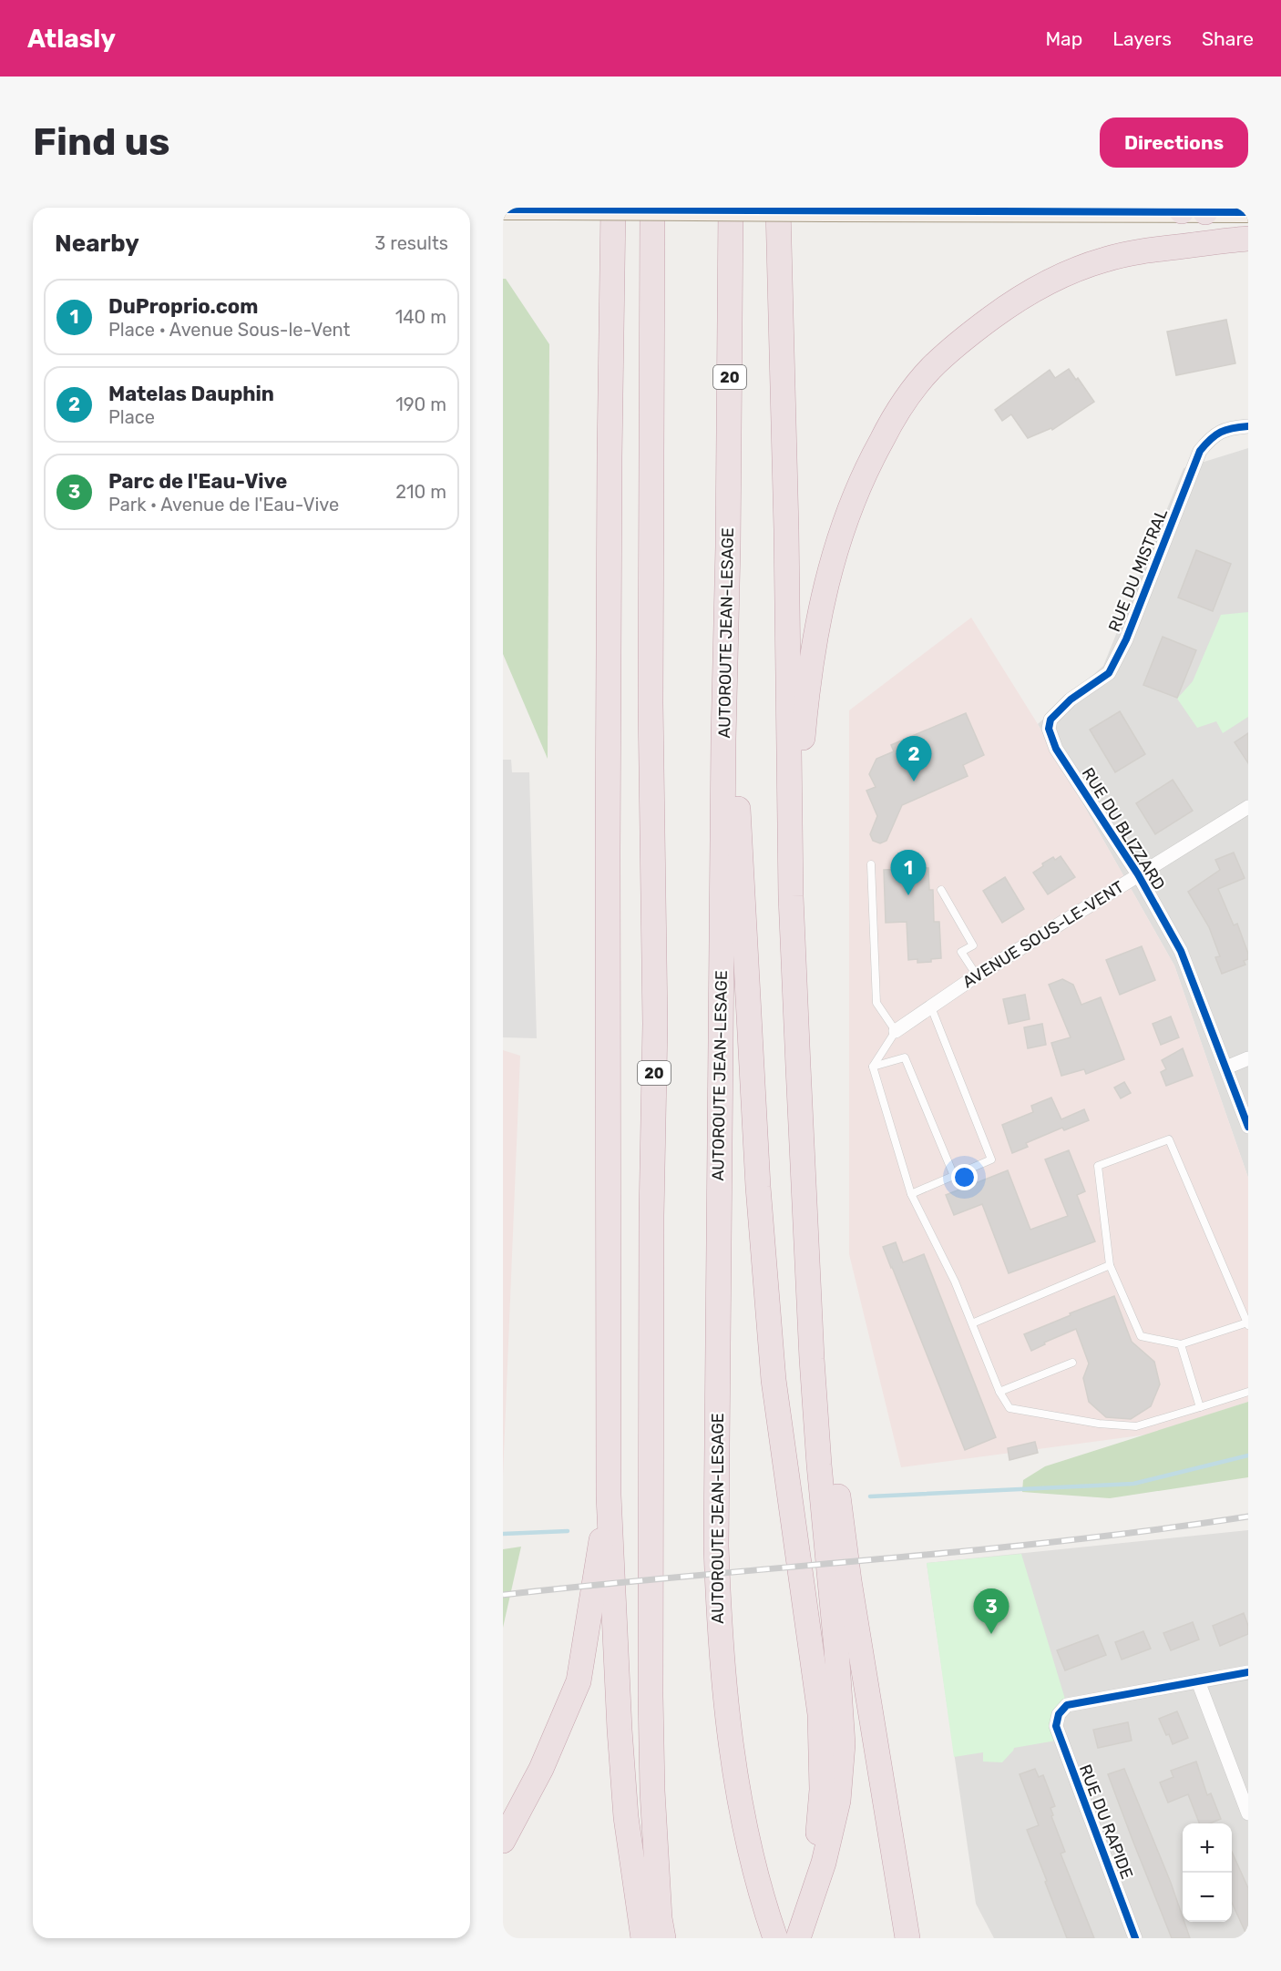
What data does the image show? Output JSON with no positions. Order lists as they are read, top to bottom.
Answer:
{
  "streets": {
    "highway": ["20", "AUTOROUTE JEAN-LESAGE"],
    "street": [
      "RUE DU MISTRAL",
      "RUE DU BLIZZARD",
      "AVENUE SOUS-LE-VENT",
      "RUE DU RAPIDE"
    ]
  },
  "crossings": [
    ["RUE DU MISTRAL", "RUE DU BLIZZARD"],
    ["RUE DU BLIZZARD", "AVENUE SOUS-LE-VENT"]
  ],
  "page": {
    "header": "Atlasly",
    "nav": ["Map", "Layers", "Share"],
    "buttons": "Directions",
    "title": "Find us",
    "heading": ["Nearby", "3 results"],
    "list": [
      {
        "mark": "1",
        "name": "DuProprio.com",
        "note": "Place · Avenue Sous-le-Vent",
        "value": "140 m"
      },
      {
        "mark": "2",
        "name": "Matelas Dauphin",
        "note": "Place",
        "value": "190 m"
      },
      {
        "mark": "3",
        "name": "Parc de l'Eau-Vive",
        "note": "Park · Avenue de l'Eau-Vive",
        "value": "210 m"
      }
    ],
    "pins": ["2", "1", "3"],
    "map_buttons": ["+", "−"]
  }
}
